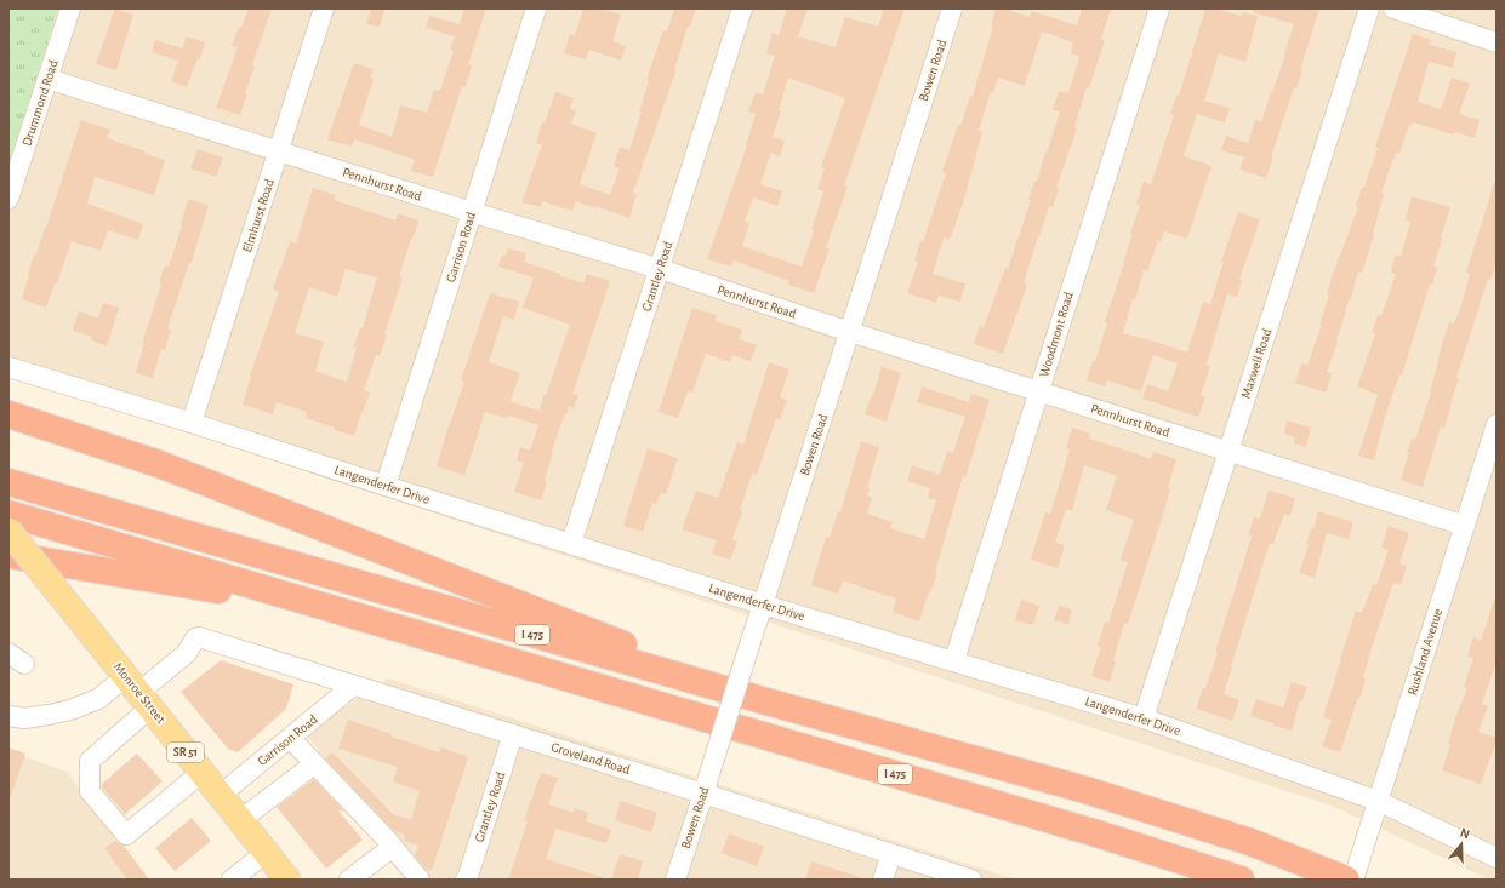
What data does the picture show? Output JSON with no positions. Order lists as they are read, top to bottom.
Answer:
{
  "streets": {
    "highway": ["I 475"],
    "main road": ["Monroe Street", "SR 51"],
    "street": [
      "Bowen Road",
      "Drummond Road",
      "Pennhurst Road",
      "Elmhurst Road",
      "Garrison Road",
      "Grantley Road",
      "Woodmont Road",
      "Maxwell Road",
      "Langenderfer Drive",
      "Rushland Avenue",
      "Groveland Road"
    ]
  },
  "crossings": [
    ["Bowen Road", "Pennhurst Road"],
    ["Bowen Road", "Langenderfer Drive"],
    ["Bowen Road", "Groveland Road"],
    ["Drummond Road", "Pennhurst Road"],
    ["Pennhurst Road", "Elmhurst Road"],
    ["Pennhurst Road", "Garrison Road"],
    ["Pennhurst Road", "Grantley Road"],
    ["Pennhurst Road", "Woodmont Road"],
    ["Pennhurst Road", "Maxwell Road"],
    ["Pennhurst Road", "Rushland Avenue"],
    ["Elmhurst Road", "Langenderfer Drive"],
    ["Garrison Road", "Langenderfer Drive"],
    ["Garrison Road", "Monroe Street"],
    ["Garrison Road", "Groveland Road"],
    ["Grantley Road", "Langenderfer Drive"],
    ["Grantley Road", "Groveland Road"],
    ["Woodmont Road", "Langenderfer Drive"],
    ["Maxwell Road", "Langenderfer Drive"],
    ["Langenderfer Drive", "Rushland Avenue"],
    ["Monroe Street", "Groveland Road"]
  ],
  "north": "top"
}
